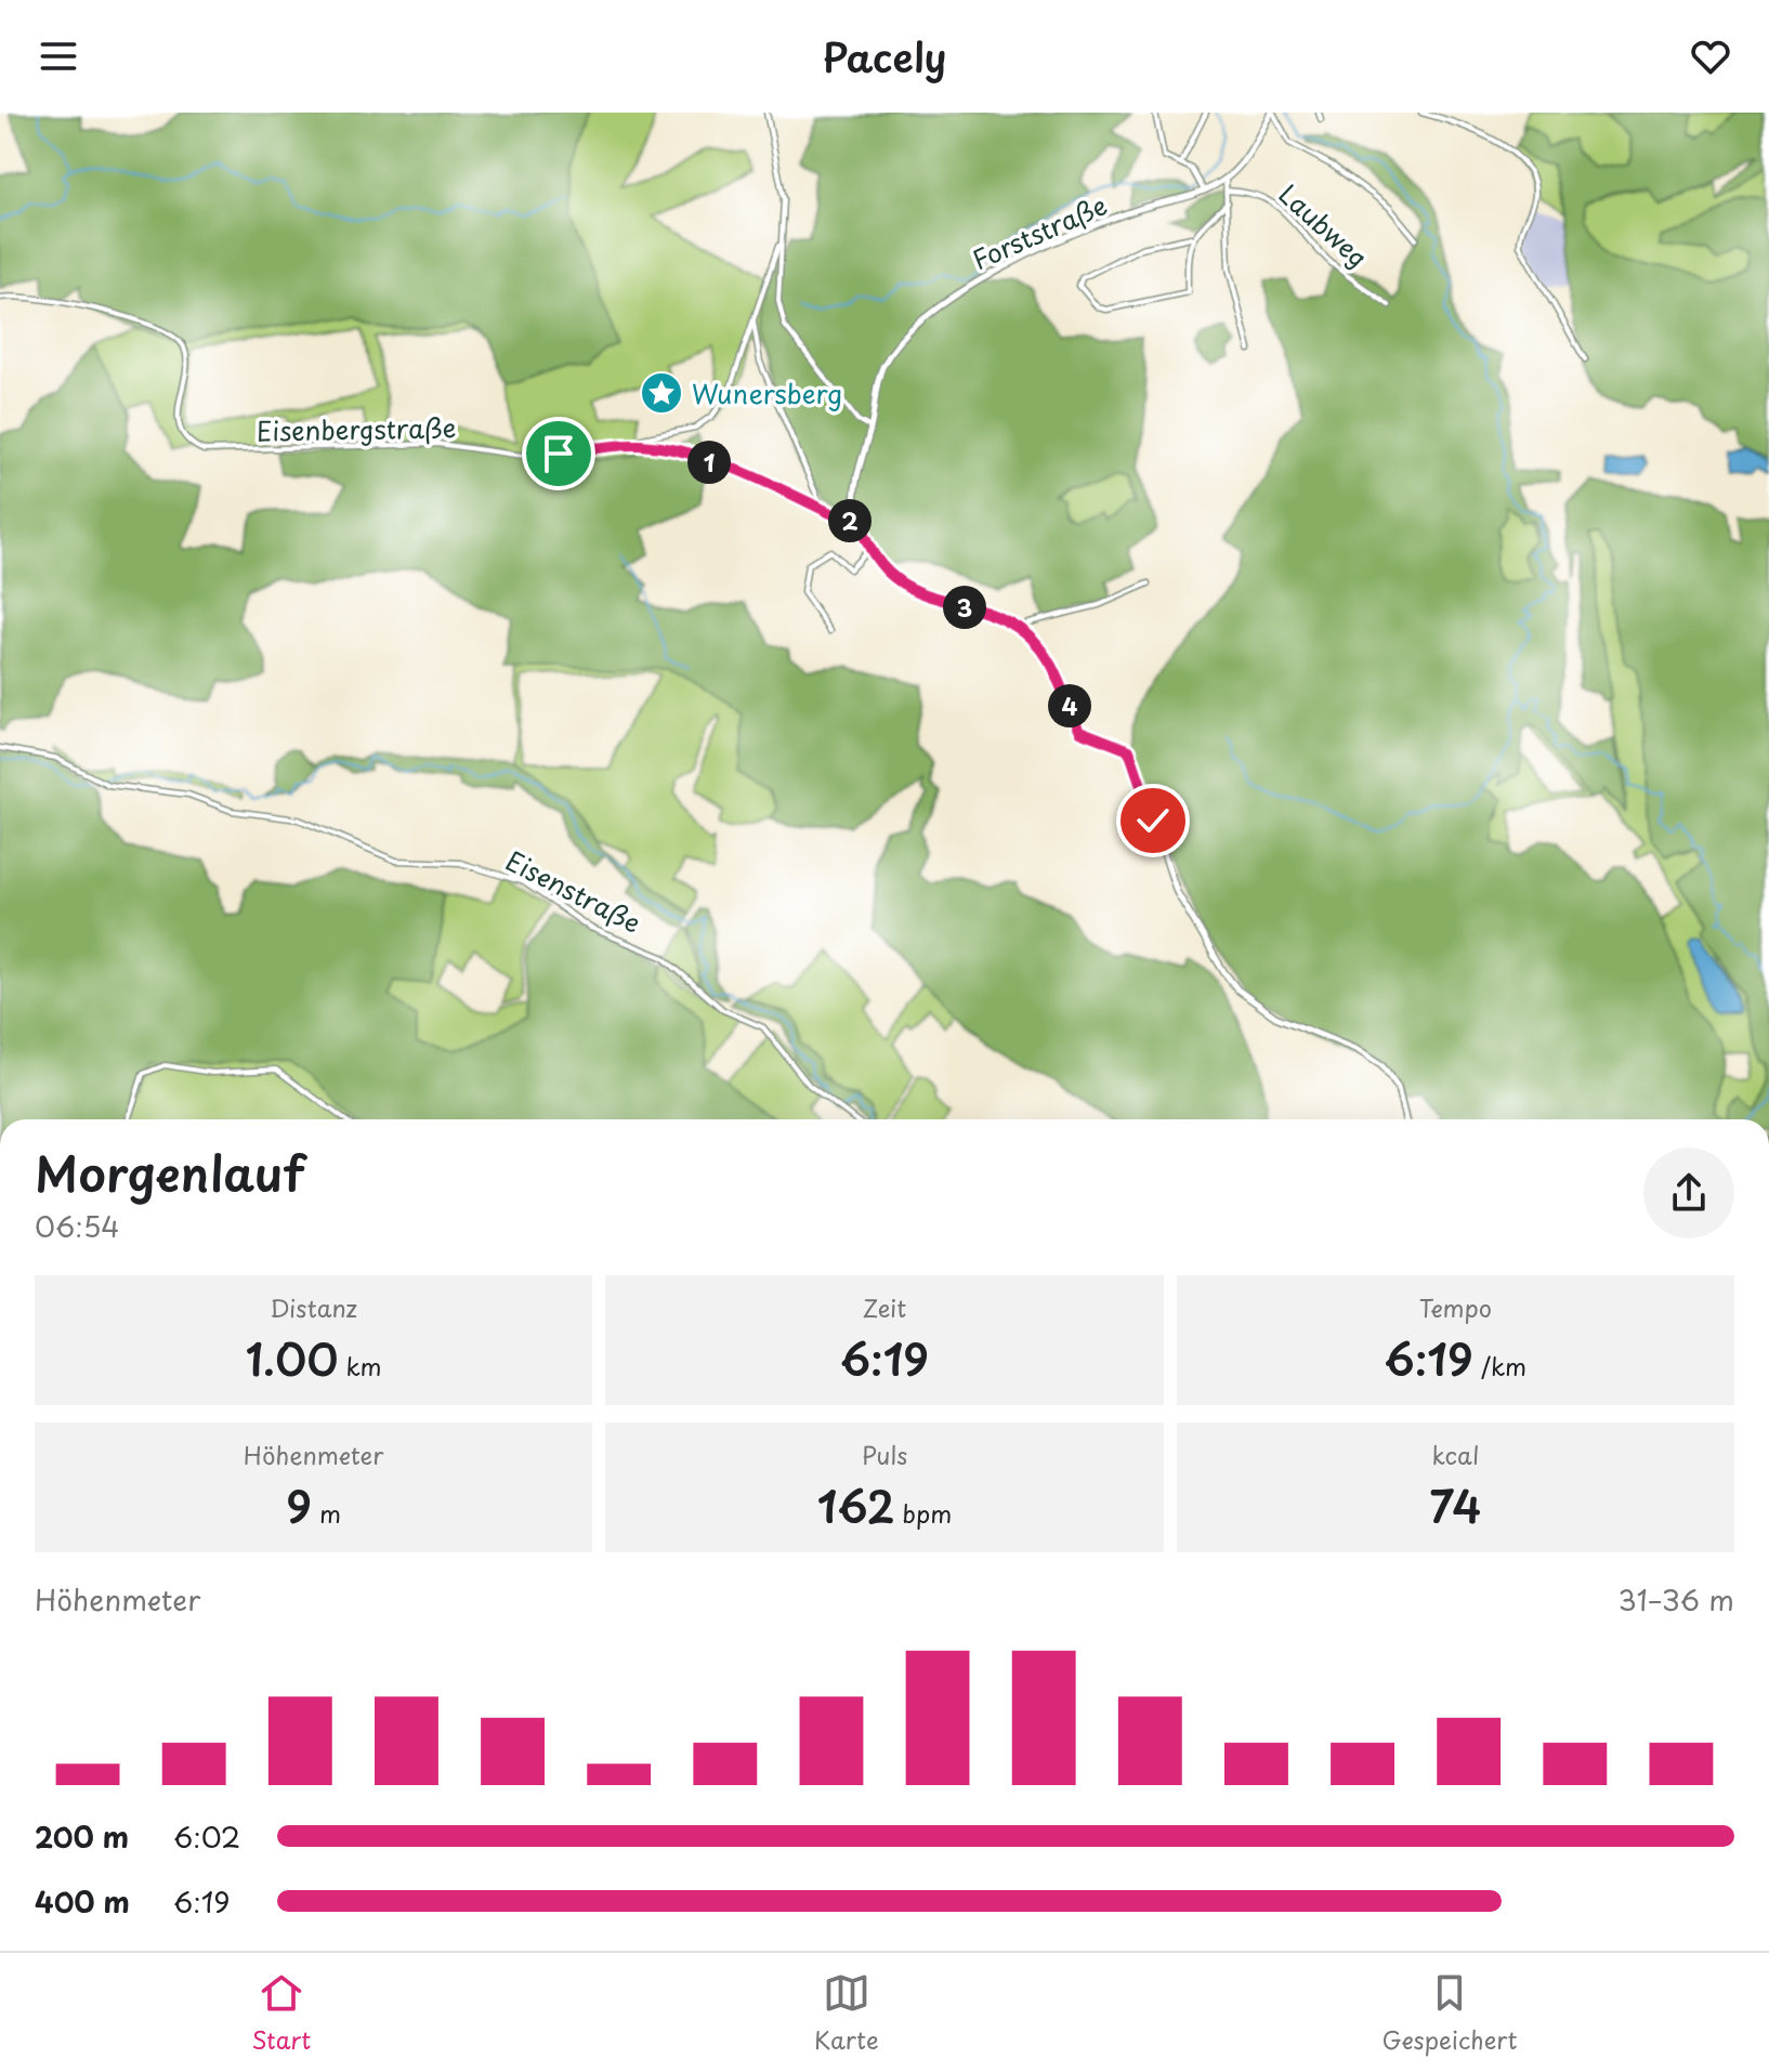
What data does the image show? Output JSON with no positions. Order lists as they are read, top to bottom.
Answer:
{
  "streets": {
    "street": [
      "Laubweg",
      "Forststraße",
      "Eisenbergstraße",
      "Eisenstraße"
    ]
  },
  "crossings": [
    ["Forststraße", "Eisenbergstraße"]
  ],
  "places": {
    "place": ["Wunersberg"]
  },
  "page": {
    "header": "Pacely",
    "pins": [
      "1",
      "2",
      "3",
      "4"
    ],
    "heading": ["Morgenlauf", "06:54"],
    "stats": [
      ["Distanz", "1.00 km"],
      ["Zeit", "6:19"],
      ["Tempo", "6:19 /km"],
      ["Höhenmeter", "9 m"],
      ["Puls", "162 bpm"],
      ["kcal", "74"]
    ],
    "chart": ["Höhenmeter", "31–36 m"],
    "list": [
      {
        "name": "200 m",
        "note": "6:02"
      },
      {
        "name": "400 m",
        "note": "6:19"
      }
    ],
    "tabs": ["Start", "Karte", "Gespeichert"]
  }
}
